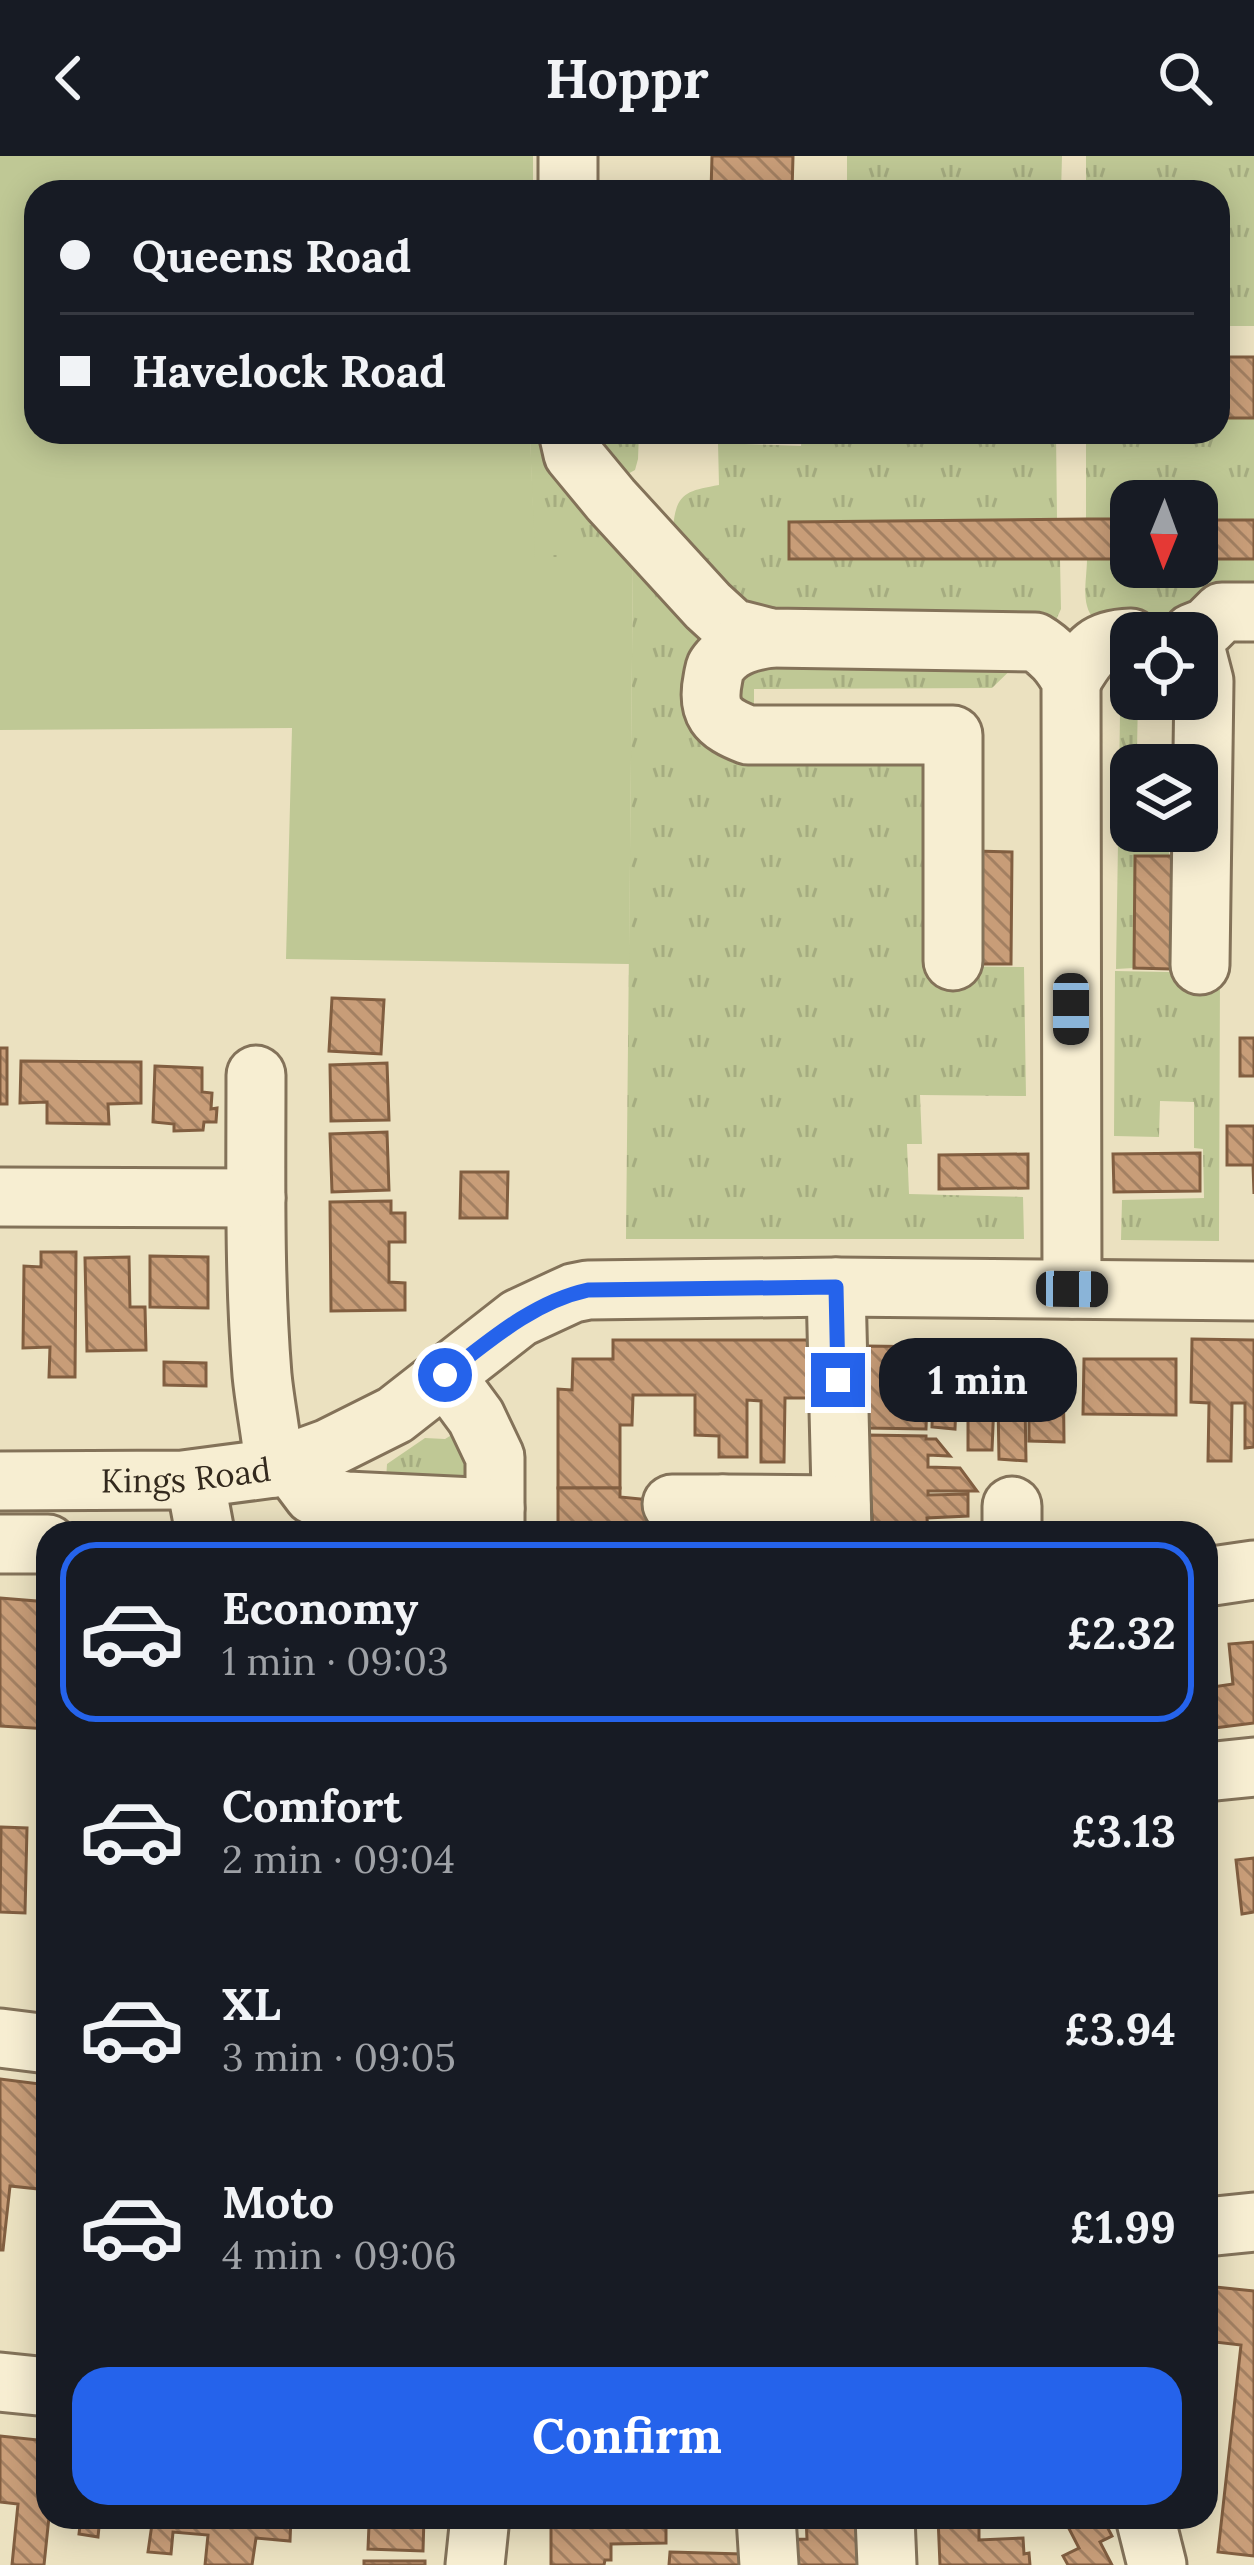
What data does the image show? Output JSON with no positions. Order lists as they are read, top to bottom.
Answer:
{
  "streets": {
    "street": ["Kings Road"]
  },
  "north": "bottom",
  "page": {
    "header": "Hoppr",
    "banner": ["Queens Road", "Havelock Road"],
    "bubble": "1 min",
    "list": [
      {
        "name": "Economy",
        "note": "1 min · 09:03",
        "value": "£2.32"
      },
      {
        "name": "Comfort",
        "note": "2 min · 09:04",
        "value": "£3.13"
      },
      {
        "name": "XL",
        "note": "3 min · 09:05",
        "value": "£3.94"
      },
      {
        "name": "Moto",
        "note": "4 min · 09:06",
        "value": "£1.99"
      }
    ],
    "buttons": "Confirm"
  }
}
